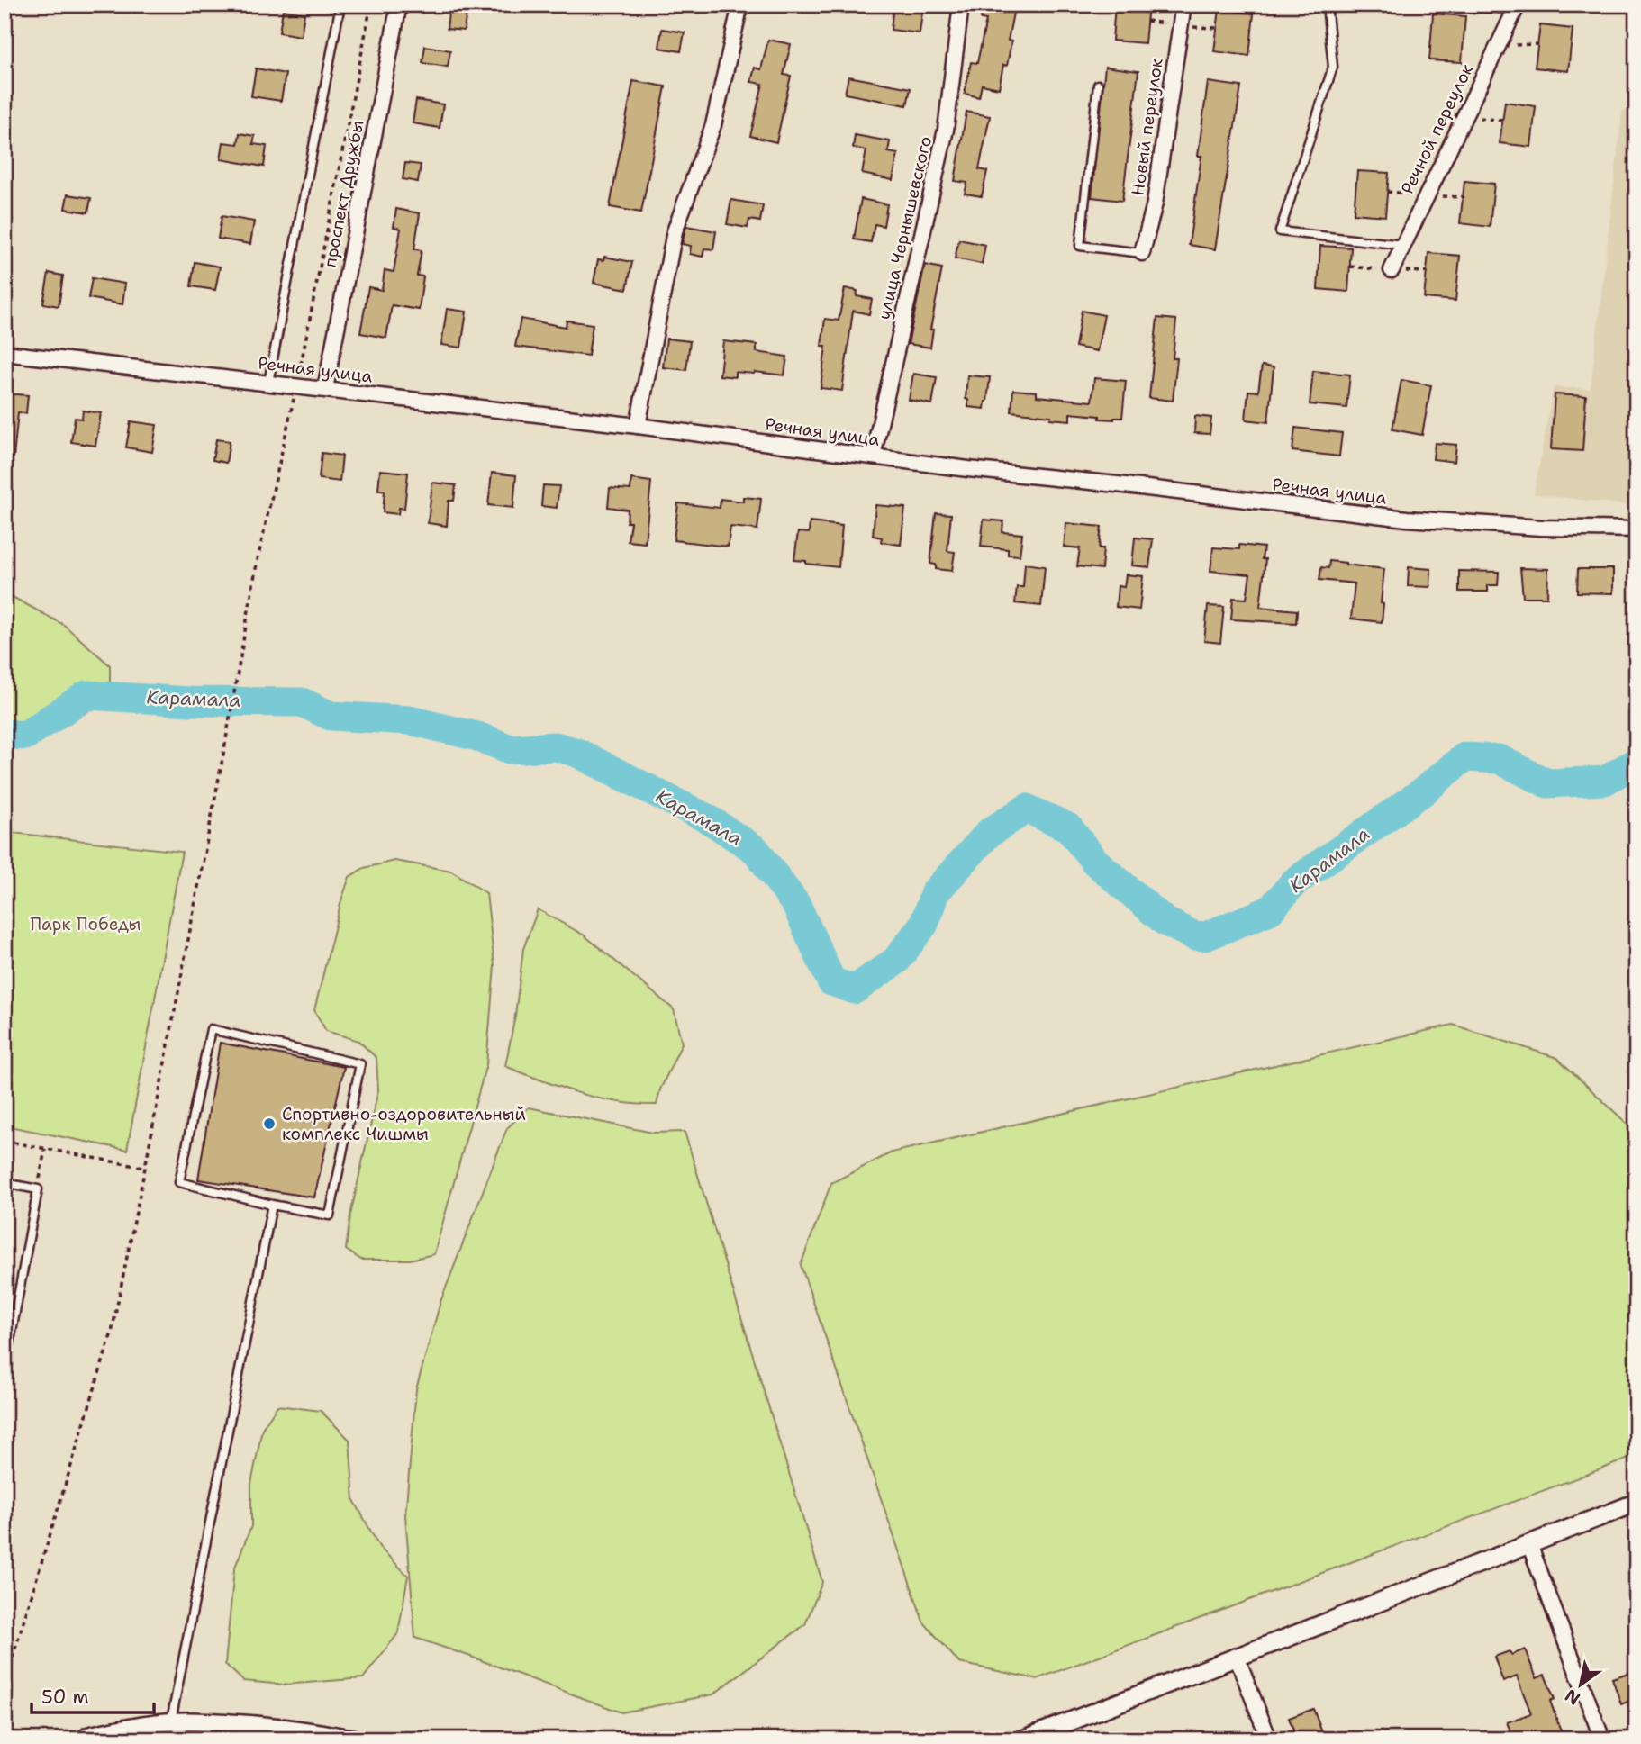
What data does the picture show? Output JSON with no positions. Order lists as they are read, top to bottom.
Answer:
{
  "streets": {
    "street": [
      "Новый переулок",
      "Речной переулок",
      "проспект Дружбы",
      "улица Чернышевского",
      "Речная улица"
    ]
  },
  "crossings": [
    ["проспект Дружбы", "Речная улица"],
    ["улица Чернышевского", "Речная улица"]
  ],
  "water": ["Карамала"],
  "parks": ["Парк Победы"],
  "places": ["Спортивно-оздоровительный комплекс Чишмы"],
  "scale_bar": "50 m",
  "north": "bottom left"
}
